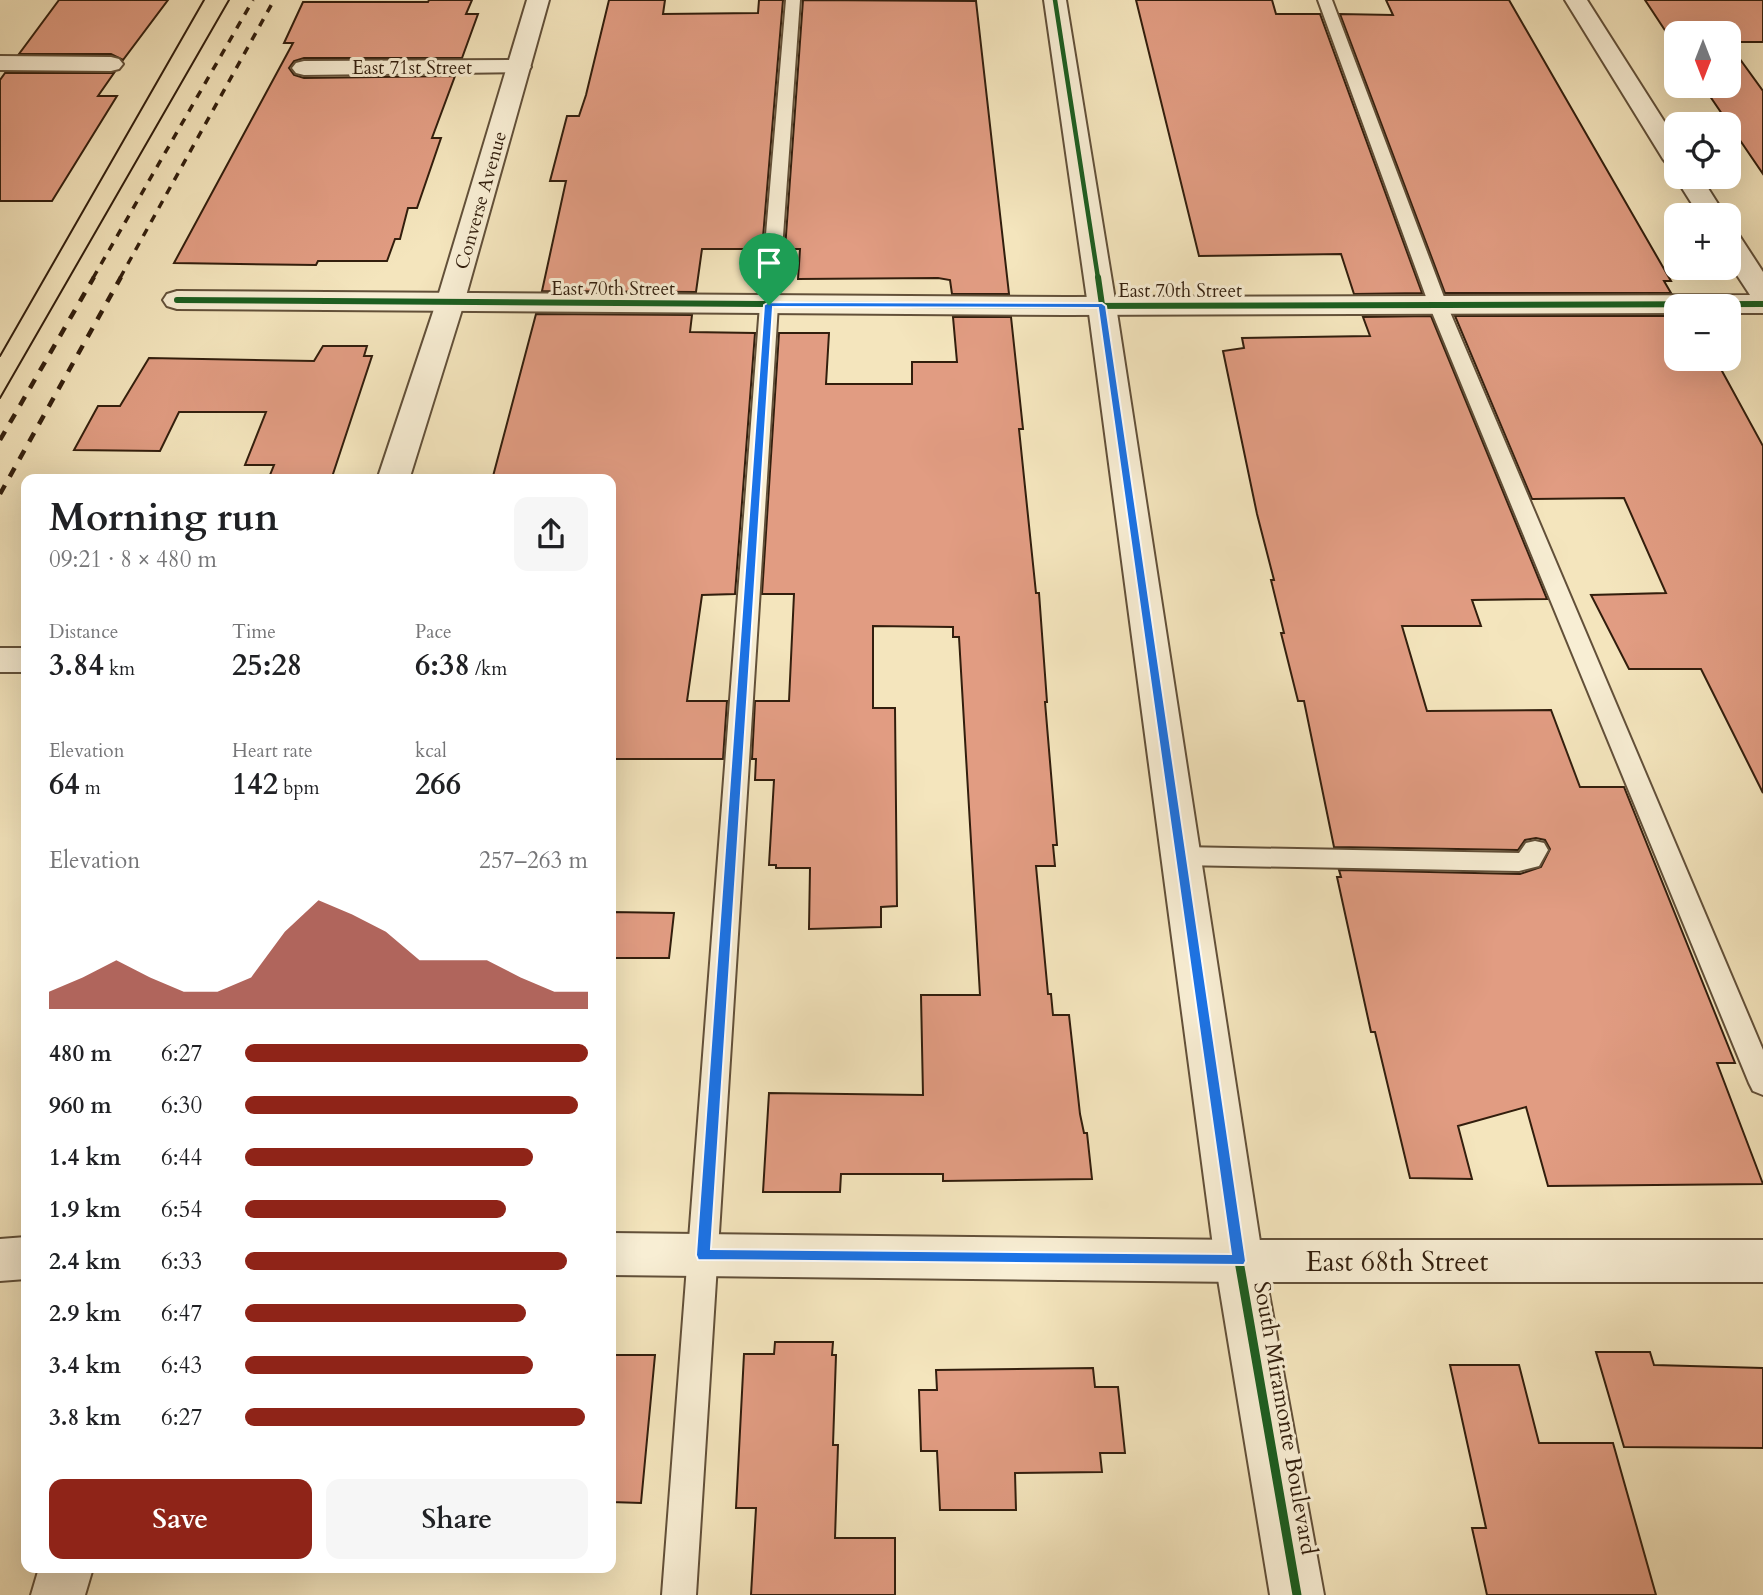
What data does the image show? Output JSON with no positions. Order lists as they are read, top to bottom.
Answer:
{
  "streets": {
    "street": [
      "East 71st Street",
      "Converse Avenue",
      "East 70th Street",
      "East 68th Street",
      "South Miramonte Boulevard"
    ]
  },
  "crossings": [
    ["East 71st Street", "Converse Avenue"],
    ["Converse Avenue", "East 70th Street"],
    ["East 70th Street", "South Miramonte Boulevard"],
    ["East 68th Street", "South Miramonte Boulevard"]
  ],
  "north": "bottom",
  "page": {
    "map_buttons": ["+", "−"],
    "heading": ["Morning run", "09:21 · 8 × 480 m"],
    "stats": [
      ["Distance", "3.84 km"],
      ["Time", "25:28"],
      ["Pace", "6:38 /km"],
      ["Elevation", "64 m"],
      ["Heart rate", "142 bpm"],
      ["kcal", "266"]
    ],
    "chart": ["Elevation", "257–263 m"],
    "list": [
      {
        "name": "480 m",
        "note": "6:27"
      },
      {
        "name": "960 m",
        "note": "6:30"
      },
      {
        "name": "1.4 km",
        "note": "6:44"
      },
      {
        "name": "1.9 km",
        "note": "6:54"
      },
      {
        "name": "2.4 km",
        "note": "6:33"
      },
      {
        "name": "2.9 km",
        "note": "6:47"
      },
      {
        "name": "3.4 km",
        "note": "6:43"
      },
      {
        "name": "3.8 km",
        "note": "6:27"
      }
    ],
    "buttons": ["Save", "Share"]
  }
}
